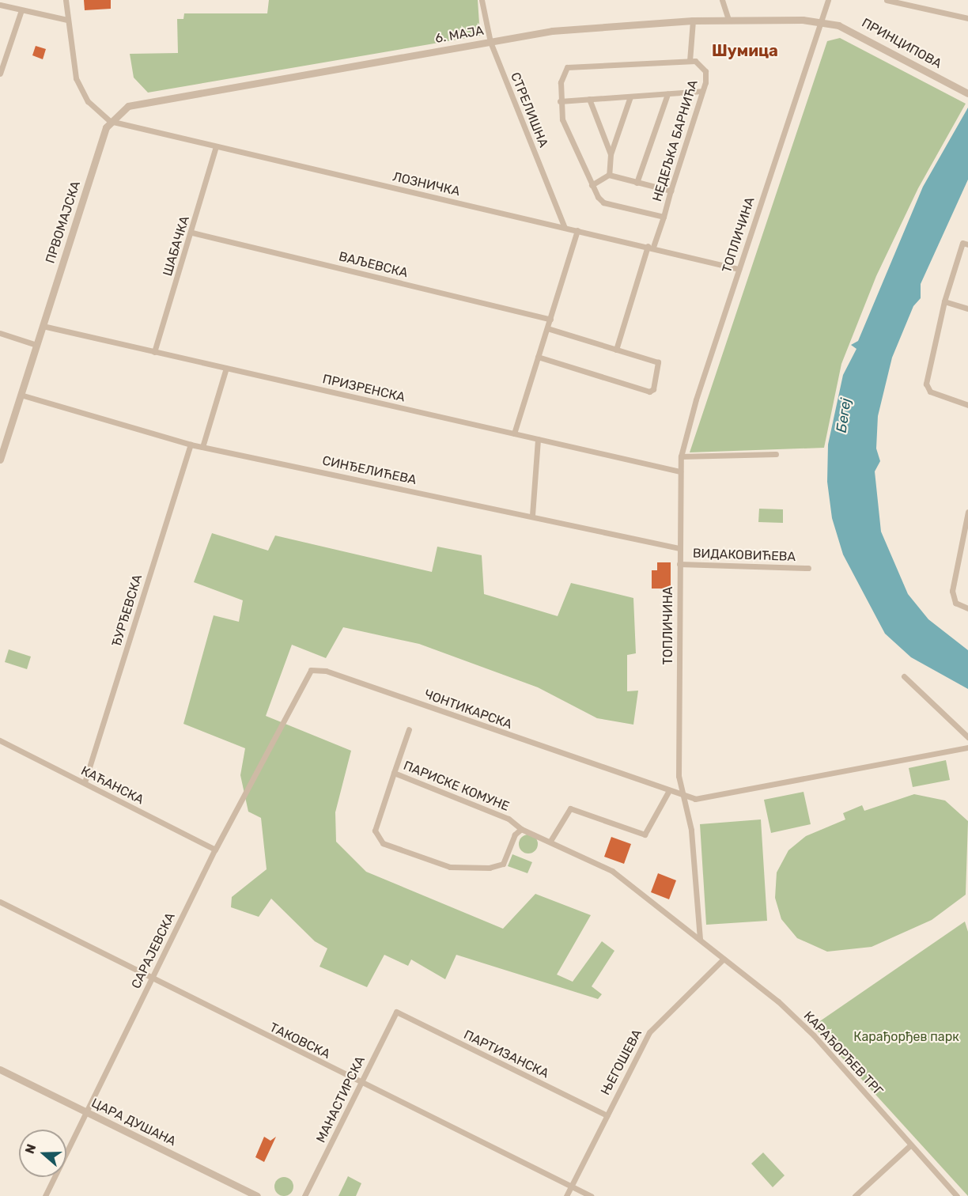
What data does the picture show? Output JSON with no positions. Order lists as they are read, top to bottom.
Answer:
{
  "streets": {
    "street": [
      "6. МАЈА",
      "ПРИНЦИПОВА",
      "СТРЕЛИШНА",
      "НЕДЕЉКА БАРНИЋА",
      "ЛОЗНИЧКА",
      "ПРВОМАЈСКА",
      "ТОПЛИЧИНА",
      "ШАБАЧКА",
      "ВАЉЕВСКА",
      "ПРИЗРЕНСКА",
      "СИНЂЕЛИЋЕВА",
      "ВИДАКОВИЋЕВА",
      "ЂУРЂЕВСКА",
      "ЧОНТИКАРСКА",
      "КАЋАНСКА",
      "ПАРИСКЕ КОМУНЕ",
      "САРАЈЕВСКА",
      "ТАКОВСКА",
      "КАРАЂОРЂЕВ ТРГ",
      "ПАРТИЗАНСКА",
      "ЊЕГОШЕВА",
      "МАНАСТИРСКА",
      "ЦАРА ДУШАНА"
    ]
  },
  "crossings": [
    ["6. МАЈА", "ПРИНЦИПОВА"],
    ["6. МАЈА", "СТРЕЛИШНА"],
    ["6. МАЈА", "НЕДЕЉКА БАРНИЋА"],
    ["6. МАЈА", "ЛОЗНИЧКА"],
    ["6. МАЈА", "ПРВОМАЈСКА"],
    ["6. МАЈА", "ТОПЛИЧИНА"],
    ["ПРИНЦИПОВА", "ТОПЛИЧИНА"],
    ["СТРЕЛИШНА", "ЛОЗНИЧКА"],
    ["НЕДЕЉКА БАРНИЋА", "ЛОЗНИЧКА"],
    ["ЛОЗНИЧКА", "ПРВОМАЈСКА"],
    ["ЛОЗНИЧКА", "ТОПЛИЧИНА"],
    ["ЛОЗНИЧКА", "ШАБАЧКА"],
    ["ПРВОМАЈСКА", "ПРИЗРЕНСКА"],
    ["ПРВОМАЈСКА", "СИНЂЕЛИЋЕВА"],
    ["ТОПЛИЧИНА", "ПРИЗРЕНСКА"],
    ["ТОПЛИЧИНА", "СИНЂЕЛИЋЕВА"],
    ["ТОПЛИЧИНА", "ВИДАКОВИЋЕВА"],
    ["ШАБАЧКА", "ВАЉЕВСКА"],
    ["ШАБАЧКА", "ПРИЗРЕНСКА"],
    ["СИНЂЕЛИЋЕВА", "ЂУРЂЕВСКА"],
    ["ЂУРЂЕВСКА", "КАЋАНСКА"],
    ["ЧОНТИКАРСКА", "САРАЈЕВСКА"],
    ["КАЋАНСКА", "САРАЈЕВСКА"],
    ["ПАРИСКЕ КОМУНЕ", "КАРАЂОРЂЕВ ТРГ"],
    ["САРАЈЕВСКА", "ТАКОВСКА"],
    ["САРАЈЕВСКА", "ЦАРА ДУШАНА"],
    ["ТАКОВСКА", "ЊЕГОШЕВА"],
    ["ТАКОВСКА", "МАНАСТИРСКА"],
    ["КАРАЂОРЂЕВ ТРГ", "ЊЕГОШЕВА"],
    ["ПАРТИЗАНСКА", "ЊЕГОШЕВА"],
    ["ПАРТИЗАНСКА", "МАНАСТИРСКА"]
  ],
  "districts": ["Шумица"],
  "water": ["Бегеј"],
  "parks": ["Карађорђев парк"],
  "north": "left"
}
